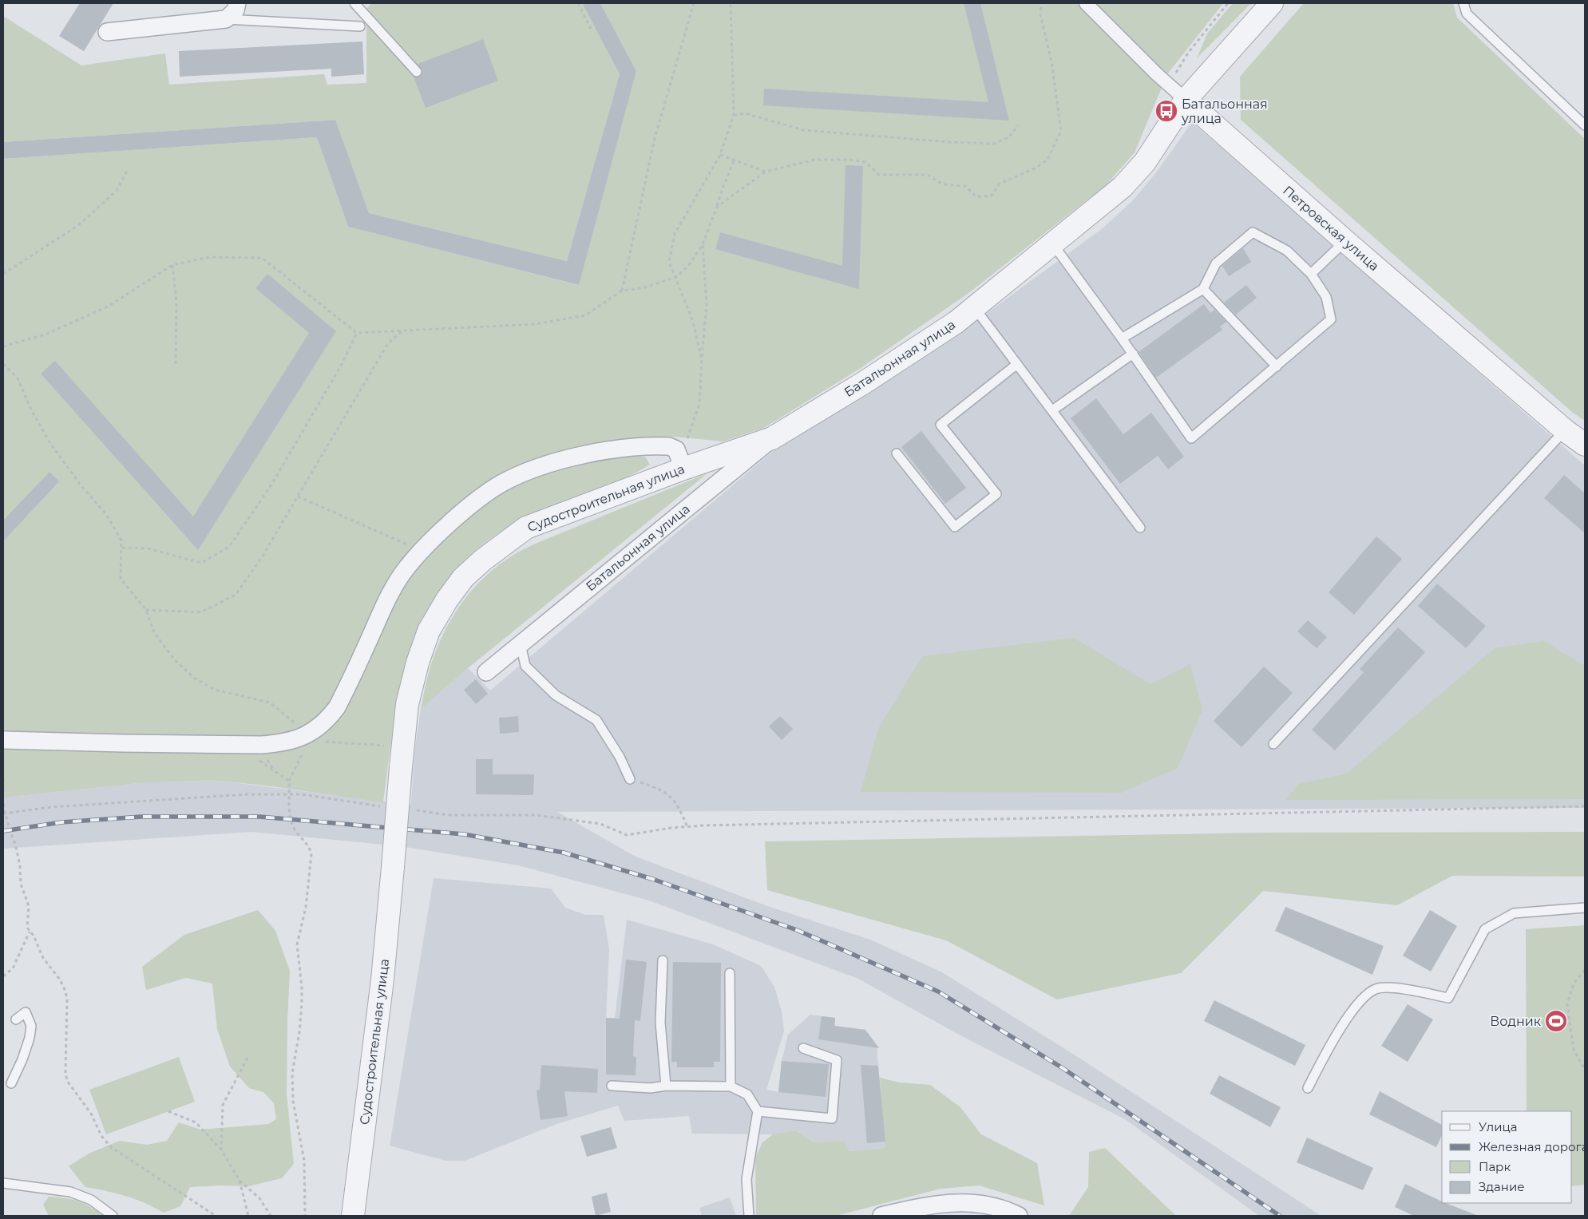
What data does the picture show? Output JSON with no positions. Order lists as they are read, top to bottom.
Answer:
{
  "streets": {
    "street": ["Петровская улица", "Батальонная улица", "Судостроительная улица"]
  },
  "crossings": [
    ["Петровская улица", "Батальонная улица"],
    ["Батальонная улица", "Судостроительная улица"]
  ],
  "places": {
    "bus stop": ["Батальонная улица"],
    "sports": ["Водник"]
  },
  "legend": [
    "Улица",
    "Железная дорога",
    "Парк",
    "Здание"
  ]
}
